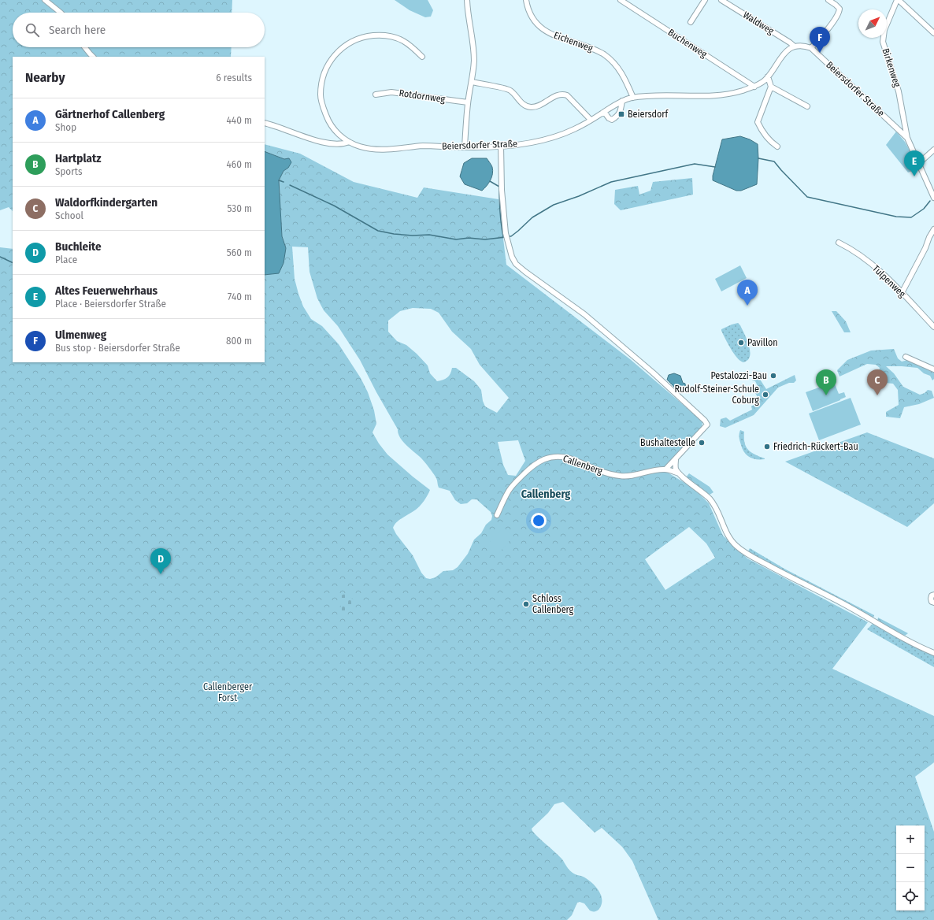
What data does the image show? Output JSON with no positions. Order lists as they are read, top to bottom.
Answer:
{
  "streets": {
    "street": [
      "Waldweg",
      "Eichenweg",
      "Buchenweg",
      "Birkenweg",
      "Beiersdorfer Straße",
      "Rotdornweg",
      "Tulpenweg",
      "Callenberg"
    ]
  },
  "crossings": [
    ["Waldweg", "Beiersdorfer Straße"],
    ["Eichenweg", "Beiersdorfer Straße"],
    ["Buchenweg", "Beiersdorfer Straße"],
    ["Birkenweg", "Beiersdorfer Straße"]
  ],
  "districts": ["Callenberg"],
  "parks": ["Callenberger Forst"],
  "places": {
    "transit": ["Beiersdorf"],
    "other": [
      "Pavillon",
      "Pestalozzi-Bau",
      "Rudolf-Steiner-Schule Coburg",
      "Bushaltestelle",
      "Friedrich-Rückert-Bau",
      "Schloss Callenberg"
    ]
  },
  "north": "top right",
  "page": {
    "search": "Search here",
    "pins": [
      "F",
      "E",
      "A",
      "B",
      "C",
      "D"
    ],
    "heading": ["Nearby", "6 results"],
    "list": [
      {
        "mark": "A",
        "name": "Gärtnerhof Callenberg",
        "note": "Shop",
        "value": "440 m"
      },
      {
        "mark": "B",
        "name": "Hartplatz",
        "note": "Sports",
        "value": "460 m"
      },
      {
        "mark": "C",
        "name": "Waldorfkindergarten",
        "note": "School",
        "value": "530 m"
      },
      {
        "mark": "D",
        "name": "Buchleite",
        "note": "Place",
        "value": "560 m"
      },
      {
        "mark": "E",
        "name": "Altes Feuerwehrhaus",
        "note": "Place · Beiersdorfer Straße",
        "value": "740 m"
      },
      {
        "mark": "F",
        "name": "Ulmenweg",
        "note": "Bus stop · Beiersdorfer Straße",
        "value": "800 m"
      }
    ],
    "map_buttons": ["+", "−"]
  }
}
